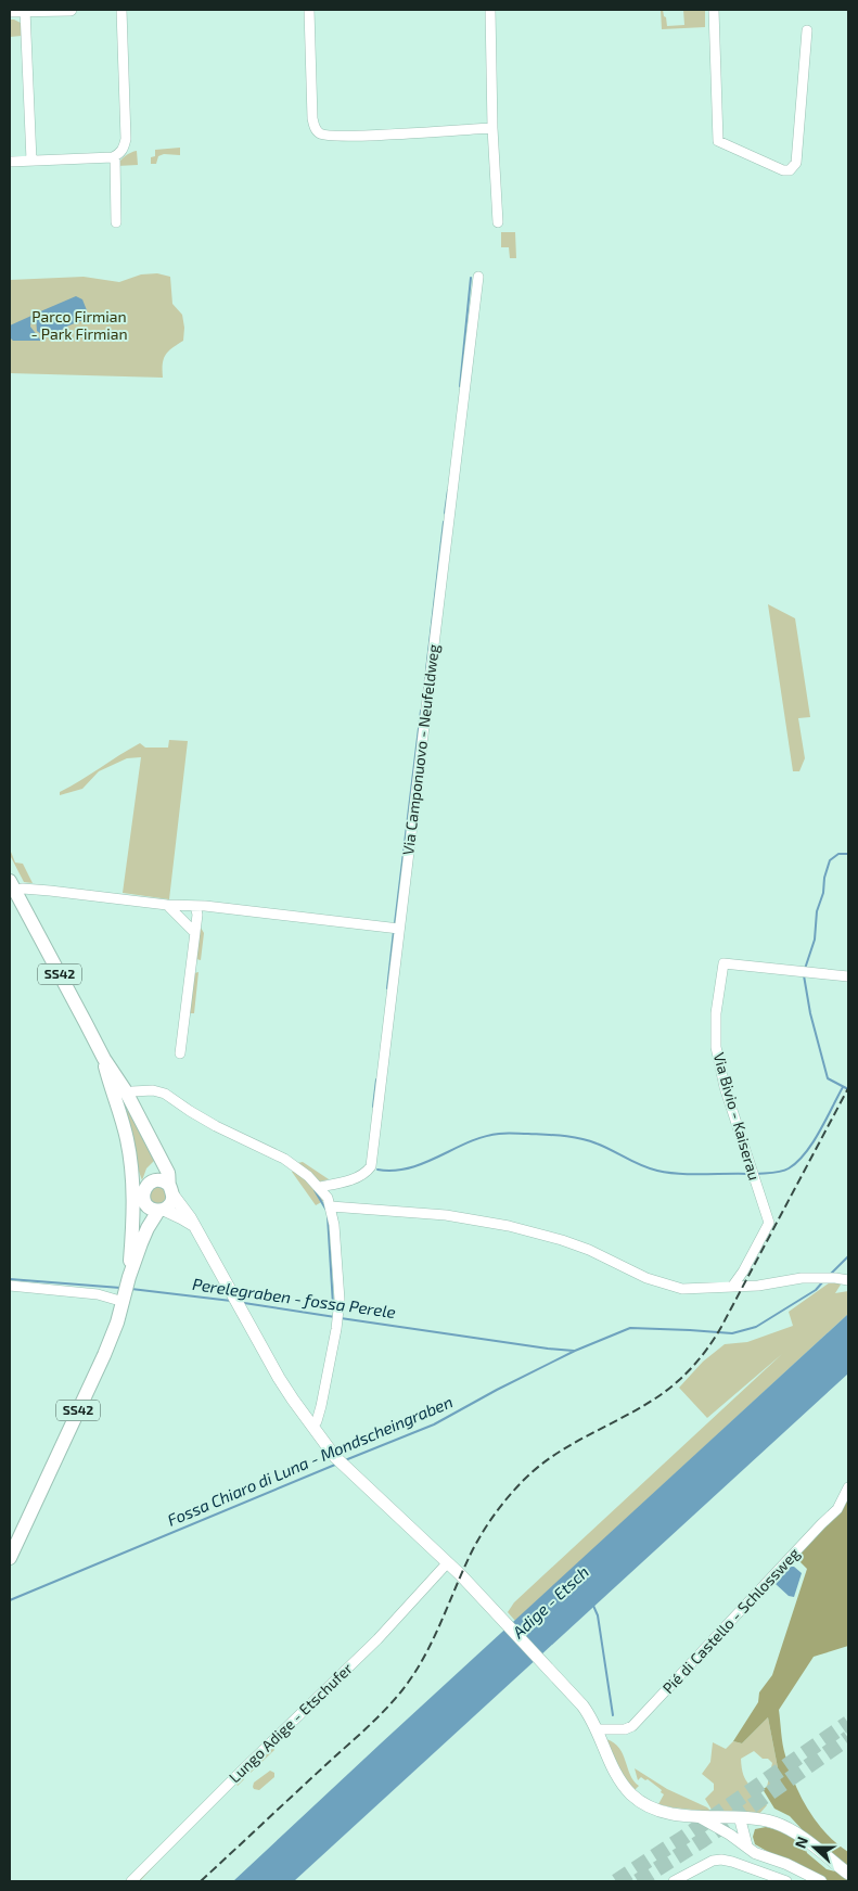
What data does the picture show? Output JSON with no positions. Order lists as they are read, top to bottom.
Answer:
{
  "streets": {
    "main road": ["SS42"],
    "street": [
      "Via Camponuovo - Neufeldweg",
      "Via Bivio - Kaiserau",
      "Pié di Castello - Schlossweg",
      "Lungo Adige - Etschufer"
    ]
  },
  "water": ["Perelegraben - fossa Perele", "Fossa Chiaro di Luna - Mondscheingraben", "Adige - Etsch"],
  "parks": ["Parco Firmian - Park Firmian"],
  "north": "left"
}
